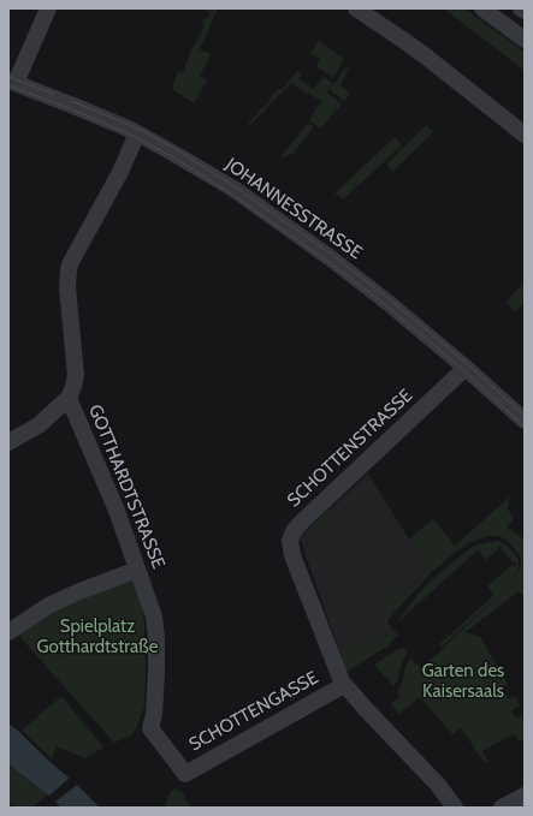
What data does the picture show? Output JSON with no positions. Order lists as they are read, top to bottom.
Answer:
{
  "streets": {
    "street": [
      "JOHANNESSTRASSE",
      "SCHOTTENSTRASSE",
      "GOTTHARDTSTRASSE",
      "SCHOTTENGASSE"
    ]
  },
  "crossings": [
    ["JOHANNESSTRASSE", "SCHOTTENSTRASSE"],
    ["JOHANNESSTRASSE", "GOTTHARDTSTRASSE"],
    ["SCHOTTENSTRASSE", "SCHOTTENGASSE"],
    ["GOTTHARDTSTRASSE", "SCHOTTENGASSE"]
  ],
  "parks": ["Spielplatz Gotthardtstraße", "Garten des Kaisersaals"]
}
